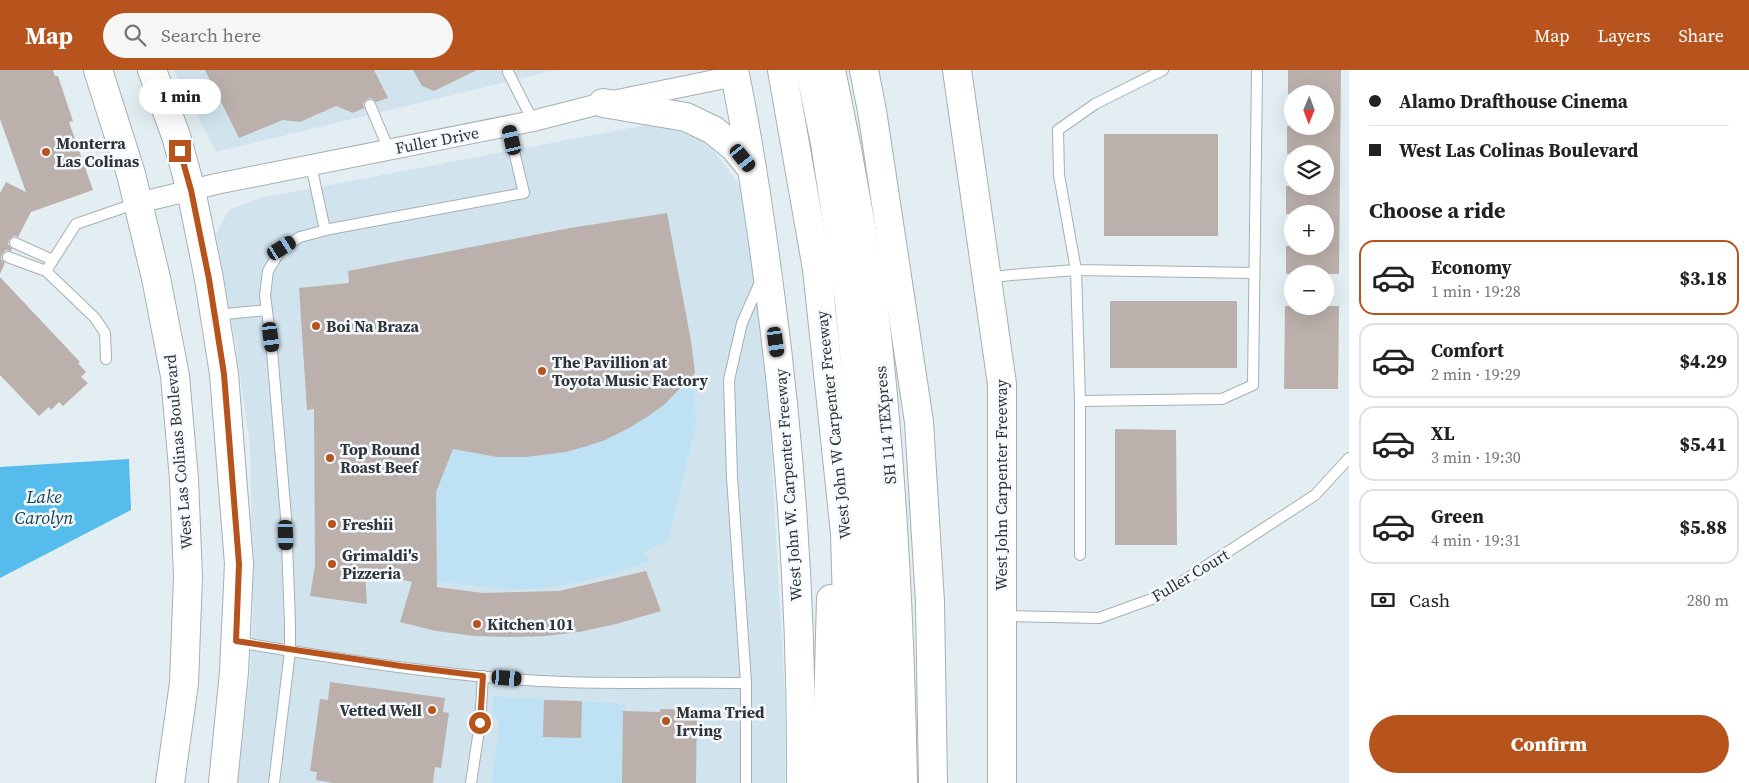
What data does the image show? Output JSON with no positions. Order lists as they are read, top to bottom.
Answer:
{
  "streets": {
    "main road": [
      "West John W Carpenter Freeway",
      "SH 114 TEXpress",
      "West Las Colinas Boulevard",
      "West John W. Carpenter Freeway",
      "West John Carpenter Freeway"
    ],
    "street": ["Fuller Drive"],
    "lane": ["Fuller Court"]
  },
  "crossings": [
    ["Fuller Drive", "West Las Colinas Boulevard"],
    ["Fuller Drive", "West John W. Carpenter Freeway"],
    ["West John Carpenter Freeway", "Fuller Court"]
  ],
  "water": ["Lake Carolyn"],
  "places": [
    "Monterra Las Colinas",
    "Boi Na Braza",
    "The Pavillion at Toyota Music Factory",
    "Top Round Roast Beef",
    "Freshii",
    "Grimaldi's Pizzeria",
    "Kitchen 101",
    "Vetted Well",
    "Mama Tried Irving"
  ],
  "north": "bottom",
  "page": {
    "header": "Map",
    "search": "Search here",
    "nav": ["Map", "Layers", "Share"],
    "banner": ["Alamo Drafthouse Cinema", "West Las Colinas Boulevard"],
    "bubble": "1 min",
    "map_buttons": ["+", "−"],
    "heading": "Choose a ride",
    "list": [
      {
        "name": "Economy",
        "note": "1 min · 19:28",
        "value": "$3.18"
      },
      {
        "name": "Comfort",
        "note": "2 min · 19:29",
        "value": "$4.29"
      },
      {
        "name": "XL",
        "note": "3 min · 19:30",
        "value": "$5.41"
      },
      {
        "name": "Green",
        "note": "4 min · 19:31",
        "value": "$5.88"
      }
    ],
    "pay": ["Cash", "280 m"],
    "buttons": "Confirm"
  }
}
